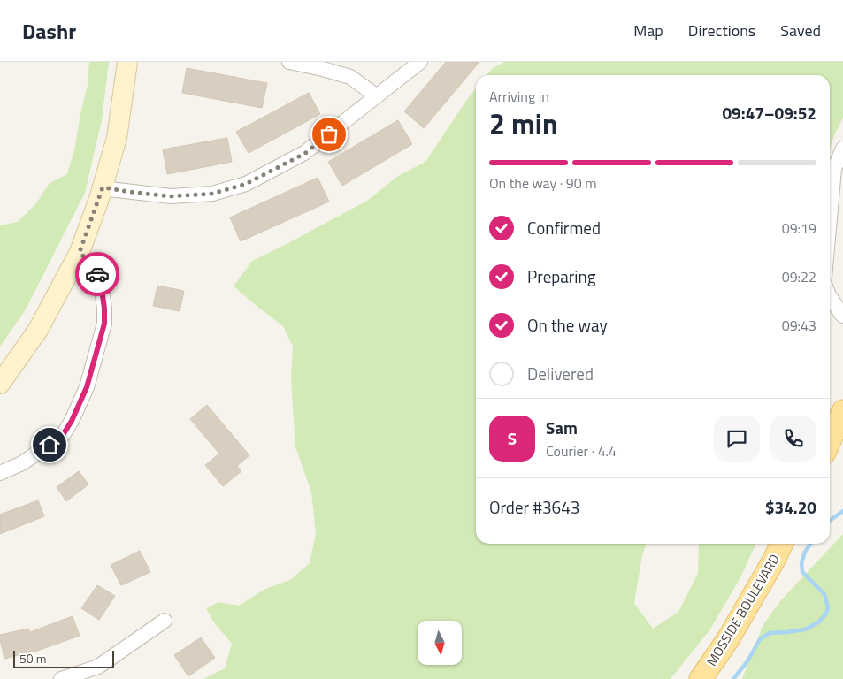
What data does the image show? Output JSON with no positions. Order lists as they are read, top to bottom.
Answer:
{
  "streets": {
    "main road": ["MOSSIDE BOULEVARD"]
  },
  "scale_bar": "50 m",
  "north": "bottom",
  "page": {
    "header": "Dashr",
    "nav": ["Map", "Directions", "Saved"],
    "heading": ["2 min", "Arriving in", "09:47–09:52"],
    "panel": [
      "Sam",
      "Courier · 4.4",
      "Order #3643",
      "$34.20"
    ],
    "bar": "On the way · 90 m",
    "list": [
      ["Confirmed", "09:19"],
      ["Preparing", "09:22"],
      ["On the way", "09:43"],
      "Delivered"
    ],
    "round": "S",
    "scale": "50 m"
  }
}
